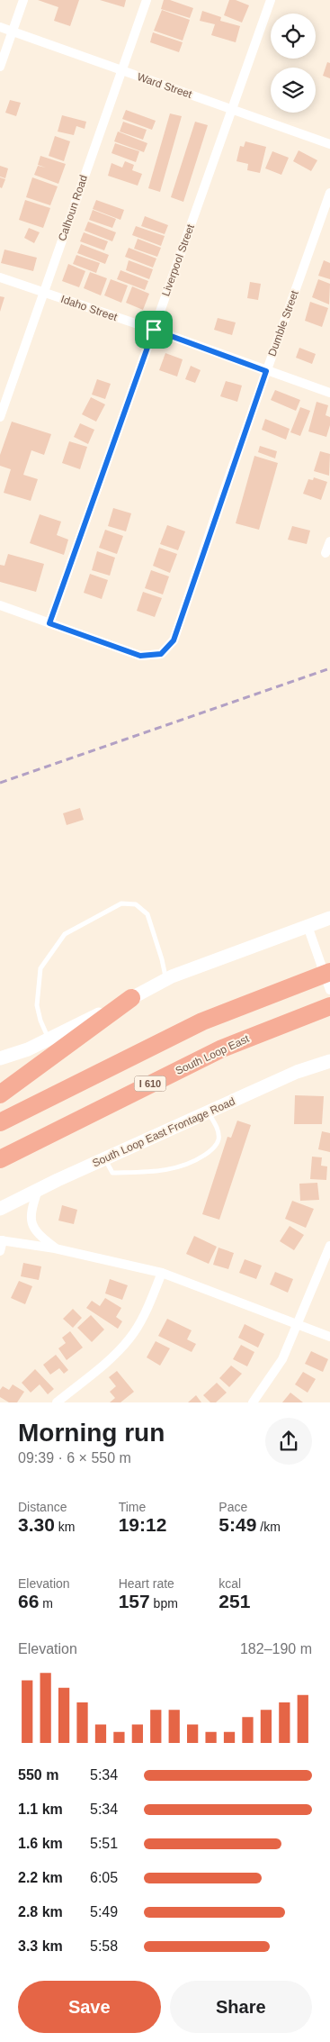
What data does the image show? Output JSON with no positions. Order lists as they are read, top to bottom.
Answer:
{
  "streets": {
    "highway": ["South Loop East", "I 610"],
    "main road": ["South Loop East Frontage Road"],
    "street": [
      "Ward Street",
      "Calhoun Road",
      "Liverpool Street",
      "Idaho Street",
      "Dumble Street"
    ]
  },
  "crossings": [
    ["Ward Street", "Calhoun Road"],
    ["Ward Street", "Liverpool Street"],
    ["Calhoun Road", "Idaho Street"],
    ["Liverpool Street", "Idaho Street"],
    ["Liverpool Street", "Dumble Street"],
    ["Idaho Street", "Dumble Street"]
  ],
  "page": {
    "heading": ["Morning run", "09:39 · 6 × 550 m"],
    "stats": [
      ["Distance", "3.30 km"],
      ["Time", "19:12"],
      ["Pace", "5:49 /km"],
      ["Elevation", "66 m"],
      ["Heart rate", "157 bpm"],
      ["kcal", "251"]
    ],
    "chart": ["Elevation", "182–190 m"],
    "list": [
      {
        "name": "550 m",
        "note": "5:34"
      },
      {
        "name": "1.1 km",
        "note": "5:34"
      },
      {
        "name": "1.6 km",
        "note": "5:51"
      },
      {
        "name": "2.2 km",
        "note": "6:05"
      },
      {
        "name": "2.8 km",
        "note": "5:49"
      },
      {
        "name": "3.3 km",
        "note": "5:58"
      }
    ],
    "buttons": ["Save", "Share"]
  }
}
